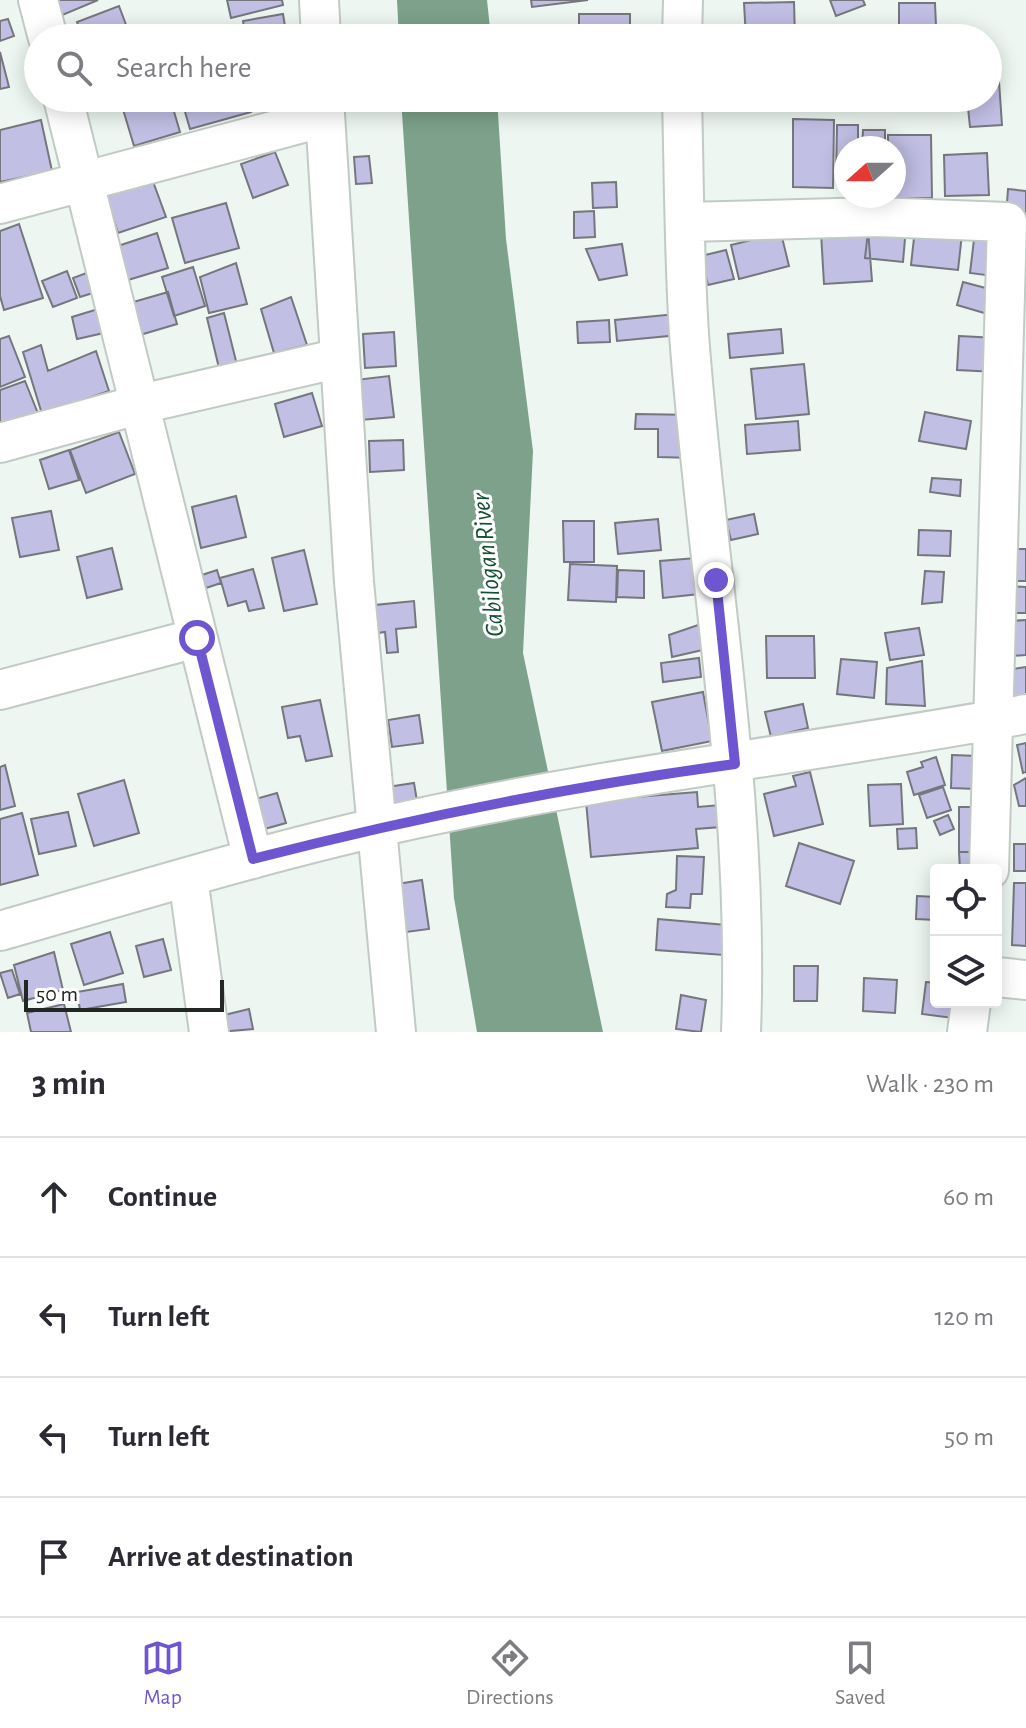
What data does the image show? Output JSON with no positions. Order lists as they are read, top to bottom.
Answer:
{
  "water": ["Cabilogan River"],
  "scale_bar": "50 m",
  "north": "left",
  "page": {
    "search": "Search here",
    "scale": "50 m",
    "heading": ["3 min", "Walk · 230 m"],
    "list": [
      ["Continue", "60 m"],
      ["Turn left", "120 m"],
      ["Turn left", "50 m"],
      "Arrive at destination"
    ],
    "nav": ["Map", "Directions", "Saved"]
  }
}
